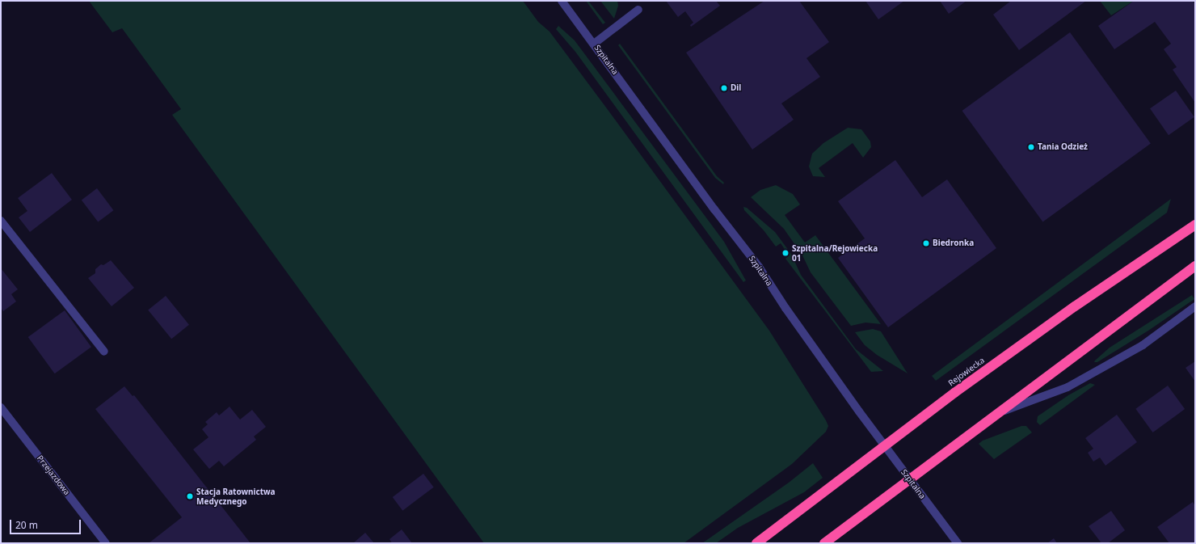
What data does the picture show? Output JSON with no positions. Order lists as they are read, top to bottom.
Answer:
{
  "streets": {
    "highway": ["Rejowiecka"],
    "street": ["Szpitalna", "Przejazdowa"]
  },
  "crossings": [
    ["Szpitalna", "Rejowiecka"]
  ],
  "places": [
    "Dil",
    "Tania Odzież",
    "Biedronka",
    "Szpitalna/Rejowiecka 01",
    "Stacja Ratownictwa Medycznego"
  ],
  "scale_bar": "20 m"
}
